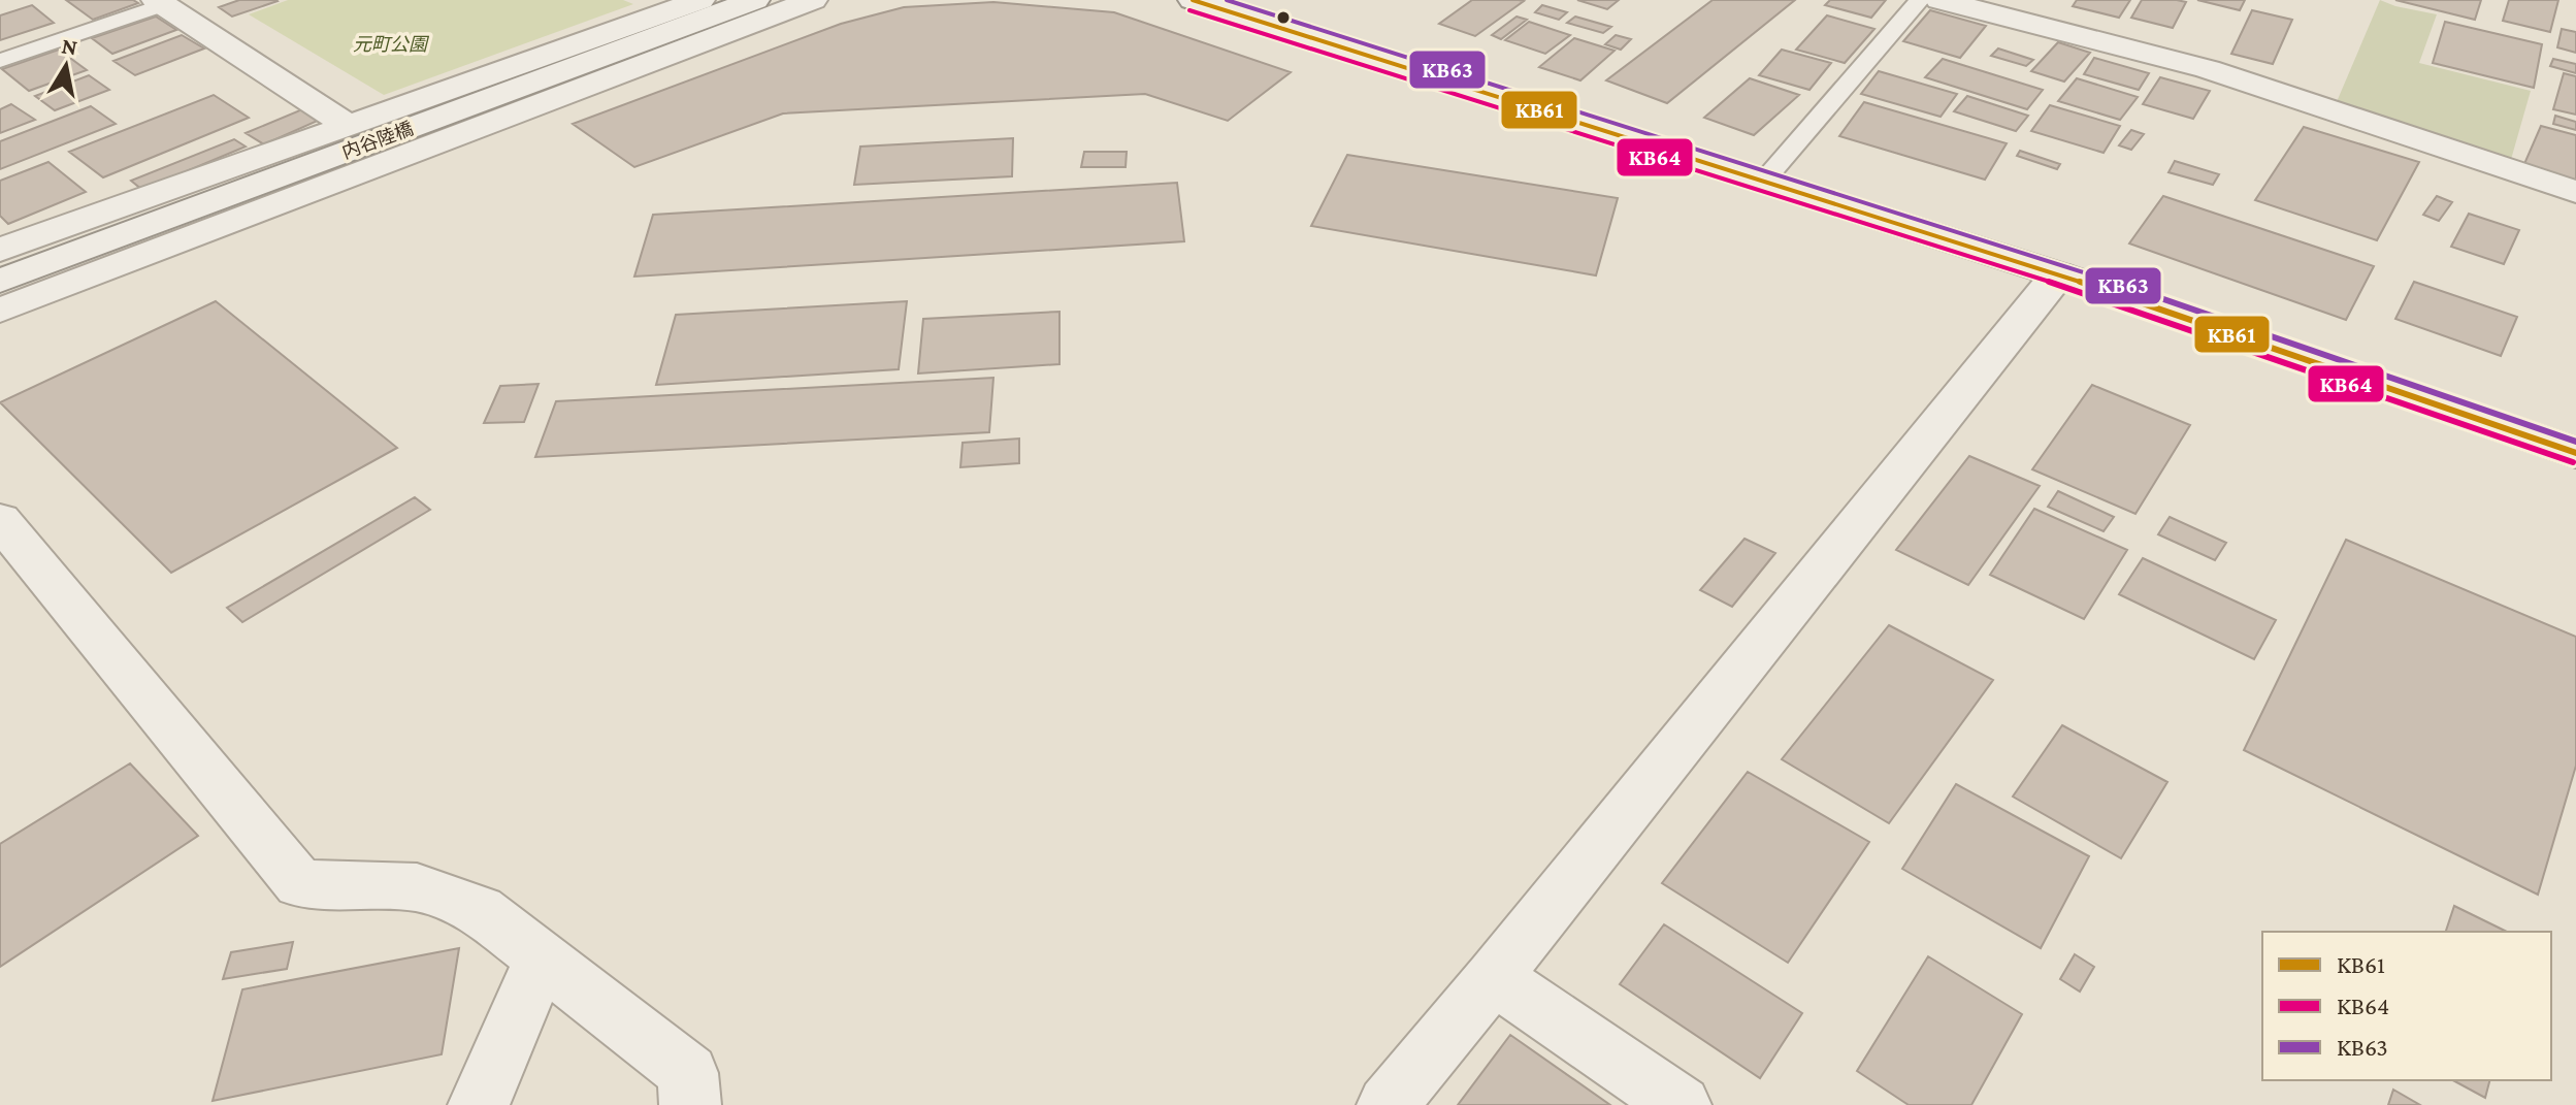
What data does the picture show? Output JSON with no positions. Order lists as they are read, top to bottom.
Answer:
{
  "streets": {
    "street": ["内谷陸橋"]
  },
  "parks": ["元町公園"],
  "lines": ["transit line KB61", "transit line KB63", "transit line KB64"],
  "legend": ["KB61", "KB64", "KB63"],
  "north": "top"
}
